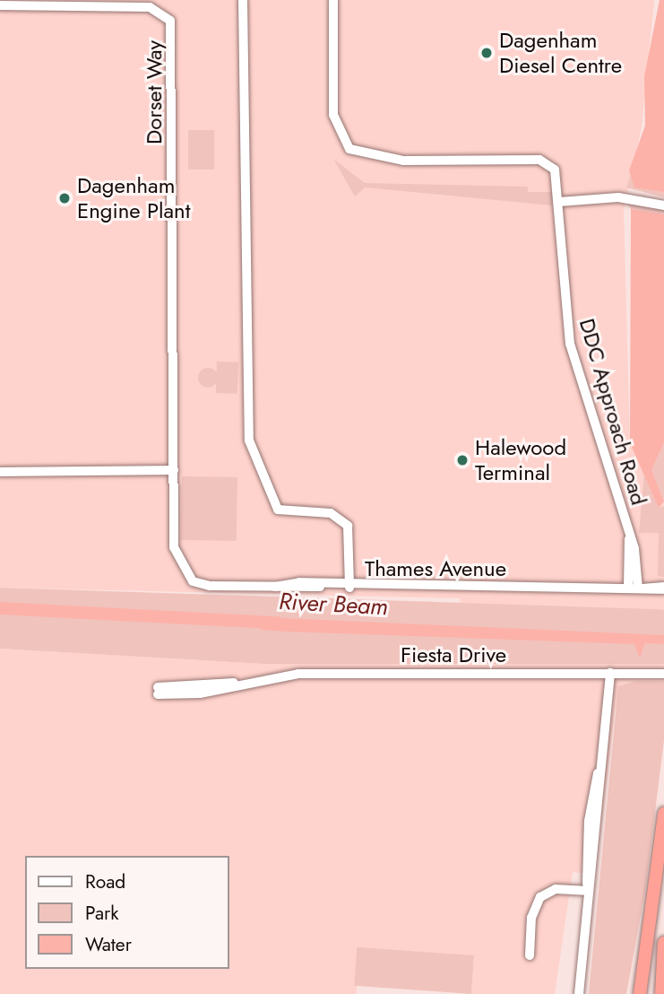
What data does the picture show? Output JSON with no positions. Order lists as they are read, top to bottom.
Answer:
{
  "streets": {
    "street": [
      "Dorset Way",
      "DDC Approach Road",
      "Thames Avenue",
      "Fiesta Drive"
    ]
  },
  "crossings": [
    ["Dorset Way", "Thames Avenue"]
  ],
  "water": ["River Beam"],
  "places": ["Dagenham Diesel Centre", "Dagenham Engine Plant", "Halewood Terminal"],
  "legend": ["Road", "Park", "Water"]
}
